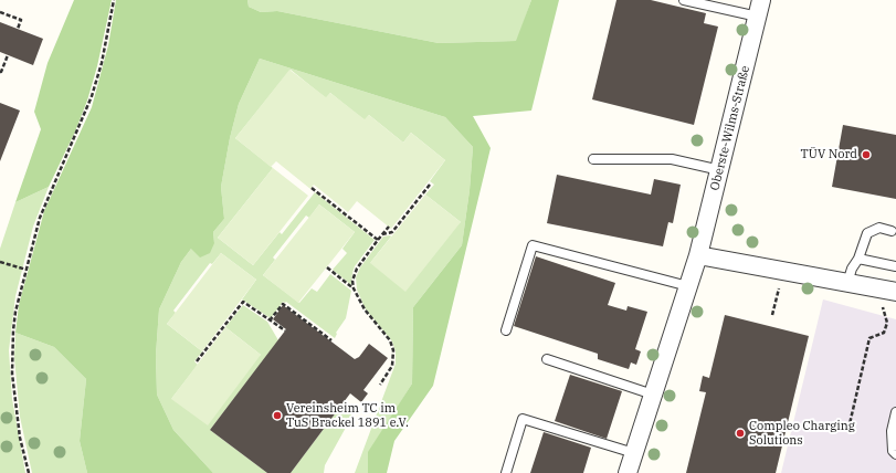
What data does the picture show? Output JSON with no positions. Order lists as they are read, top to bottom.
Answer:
{
  "streets": {
    "street": ["Oberste-Wilms-Straße"]
  },
  "places": ["TÜV Nord", "Vereinsheim TC im TuS Brackel 1891 e.V.", "Compleo Charging Solutions"]
}
